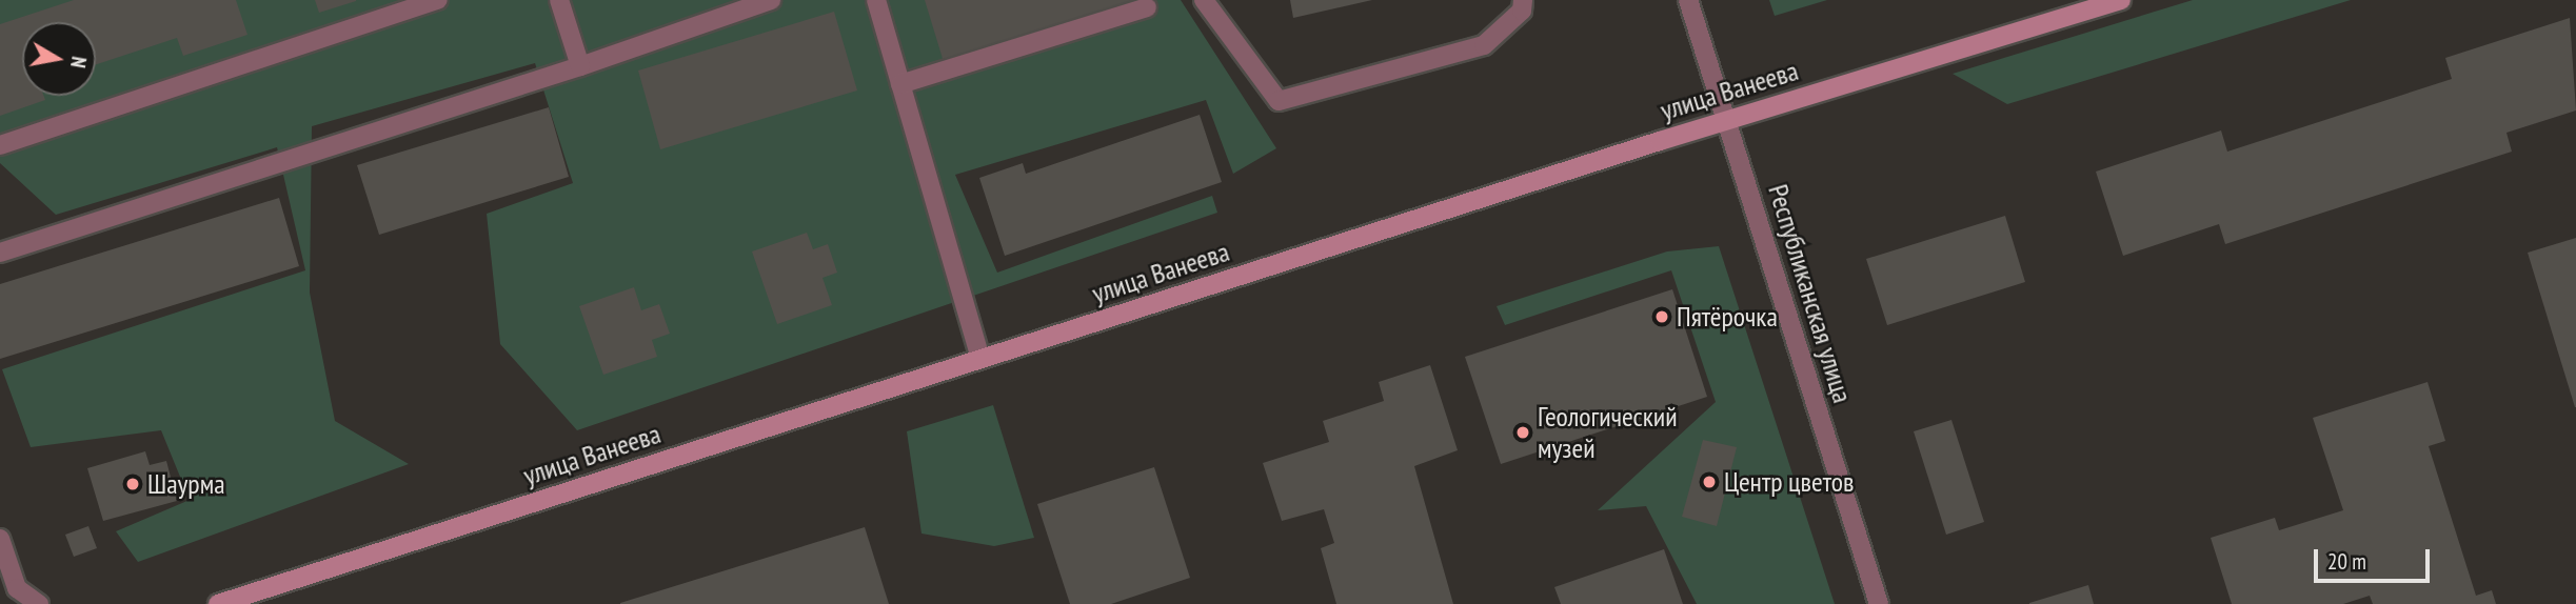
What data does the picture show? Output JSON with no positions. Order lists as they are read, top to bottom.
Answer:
{
  "streets": {
    "main road": ["улица Ванеева"],
    "street": ["Республиканская улица"]
  },
  "crossings": [
    ["улица Ванеева", "Республиканская улица"]
  ],
  "places": [
    "Пятёрочка",
    "Геологический музей",
    "Центр цветов",
    "Шаурма"
  ],
  "scale_bar": "20 m",
  "north": "right"
}
